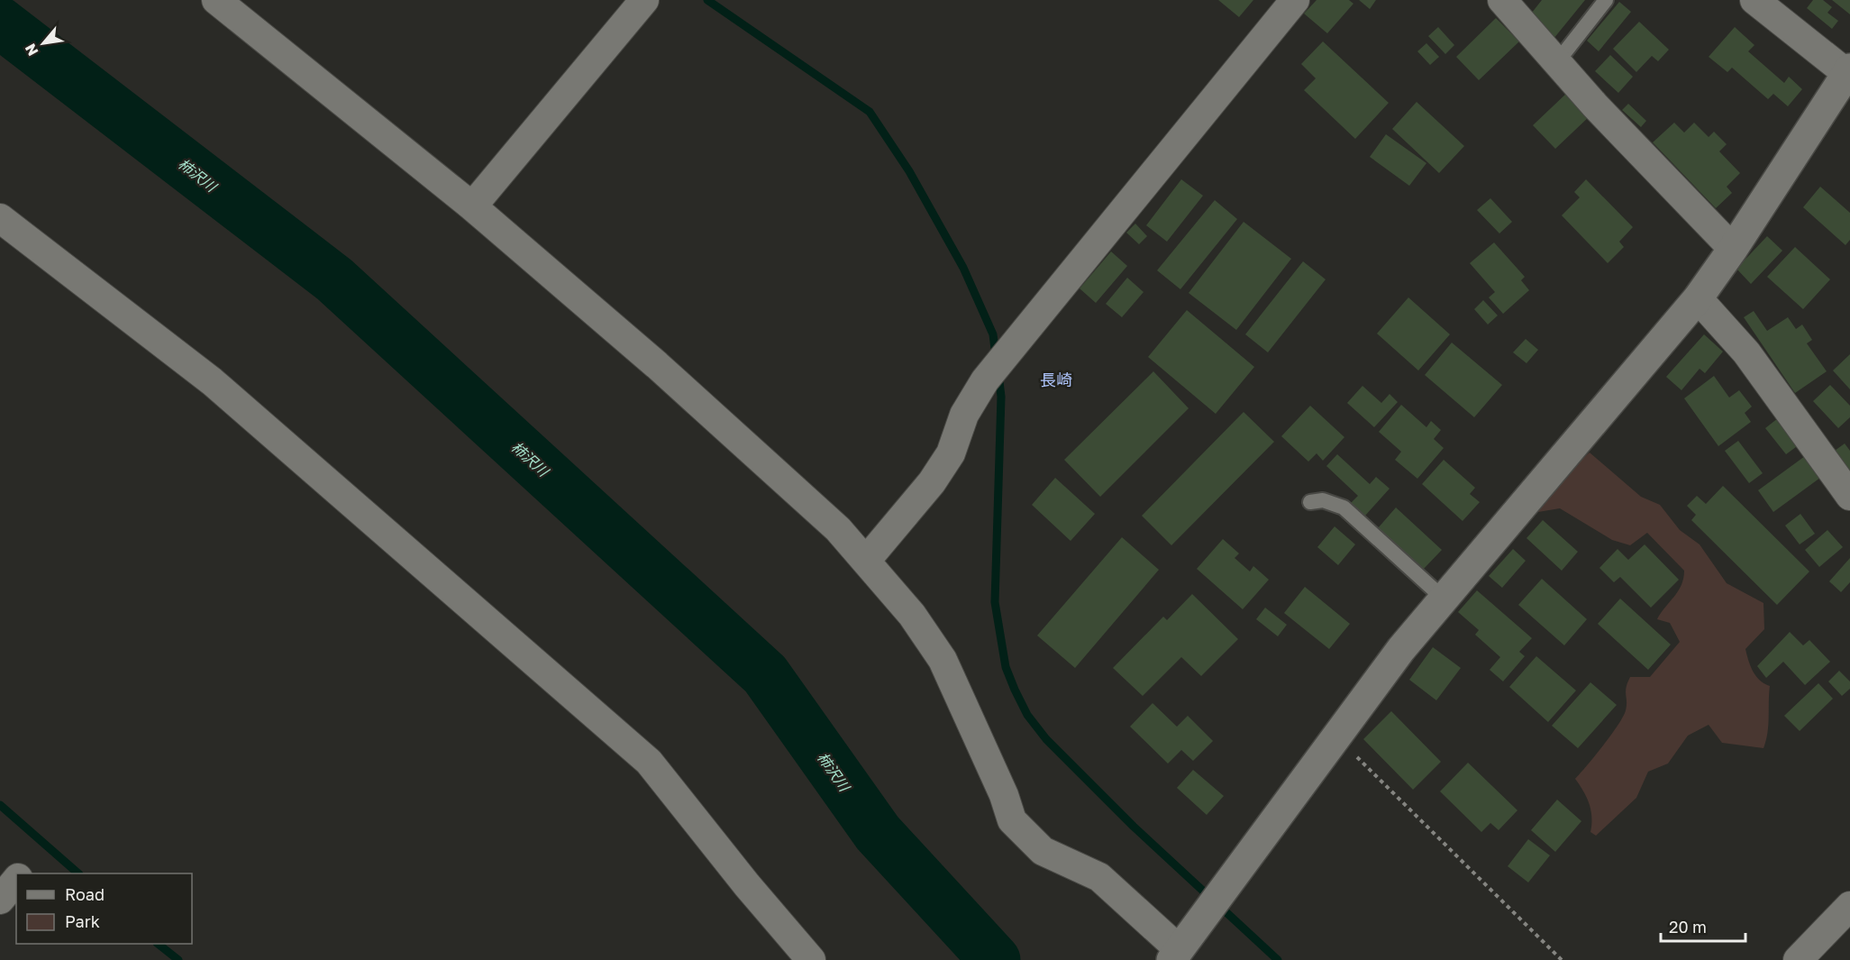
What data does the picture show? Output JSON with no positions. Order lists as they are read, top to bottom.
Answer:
{
  "districts": ["長崎"],
  "water": ["柿沢川"],
  "legend": ["Road", "Park"],
  "scale_bar": "20 m",
  "north": "bottom left"
}
